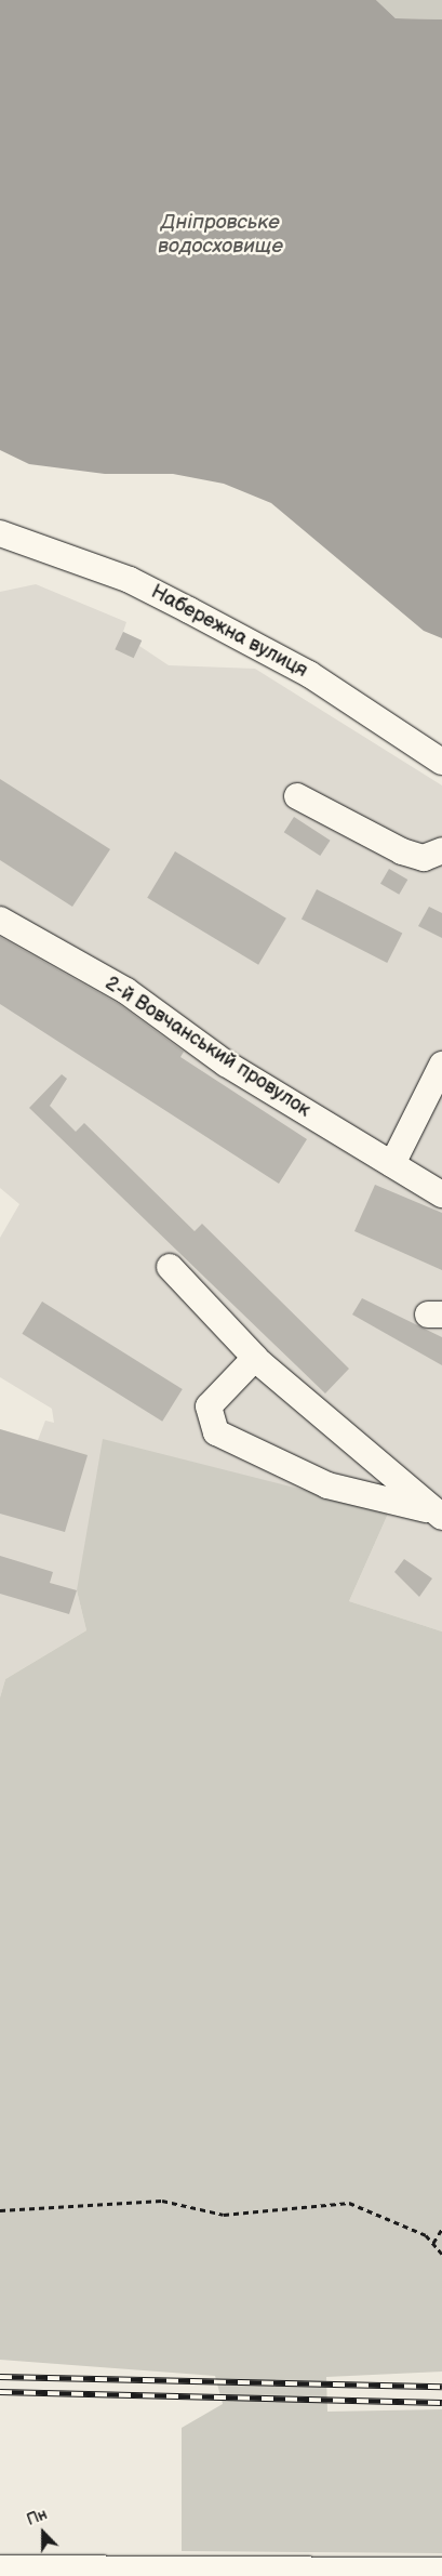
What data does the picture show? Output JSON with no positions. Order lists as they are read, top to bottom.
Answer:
{
  "streets": {
    "street": ["Набережна вулиця", "2-й Вовчанський провулок"]
  },
  "water": ["Дніпровське водосховище"],
  "north": "top"
}
